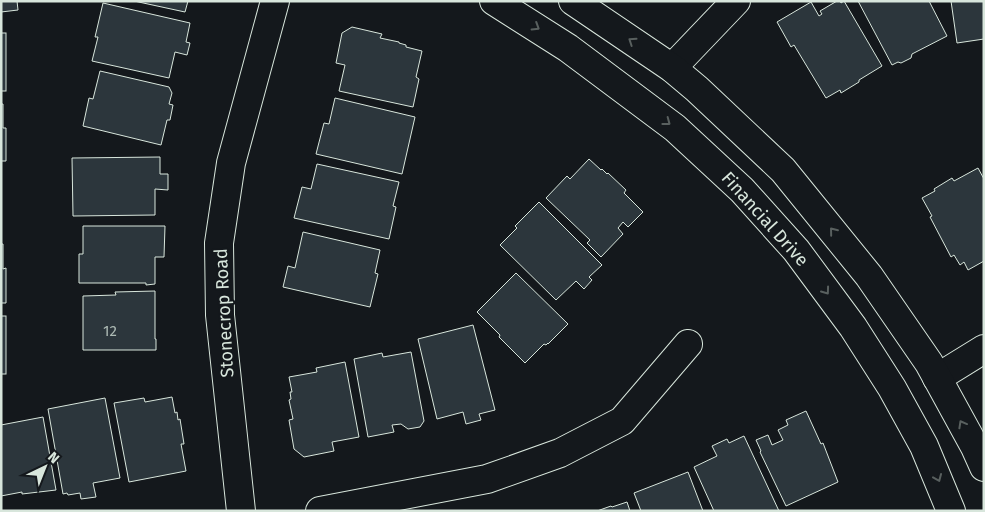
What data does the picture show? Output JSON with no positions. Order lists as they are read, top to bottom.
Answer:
{
  "streets": {
    "street": ["Financial Drive", "Stonecrop Road"]
  },
  "house_numbers": ["12"],
  "north": "top right"
}
